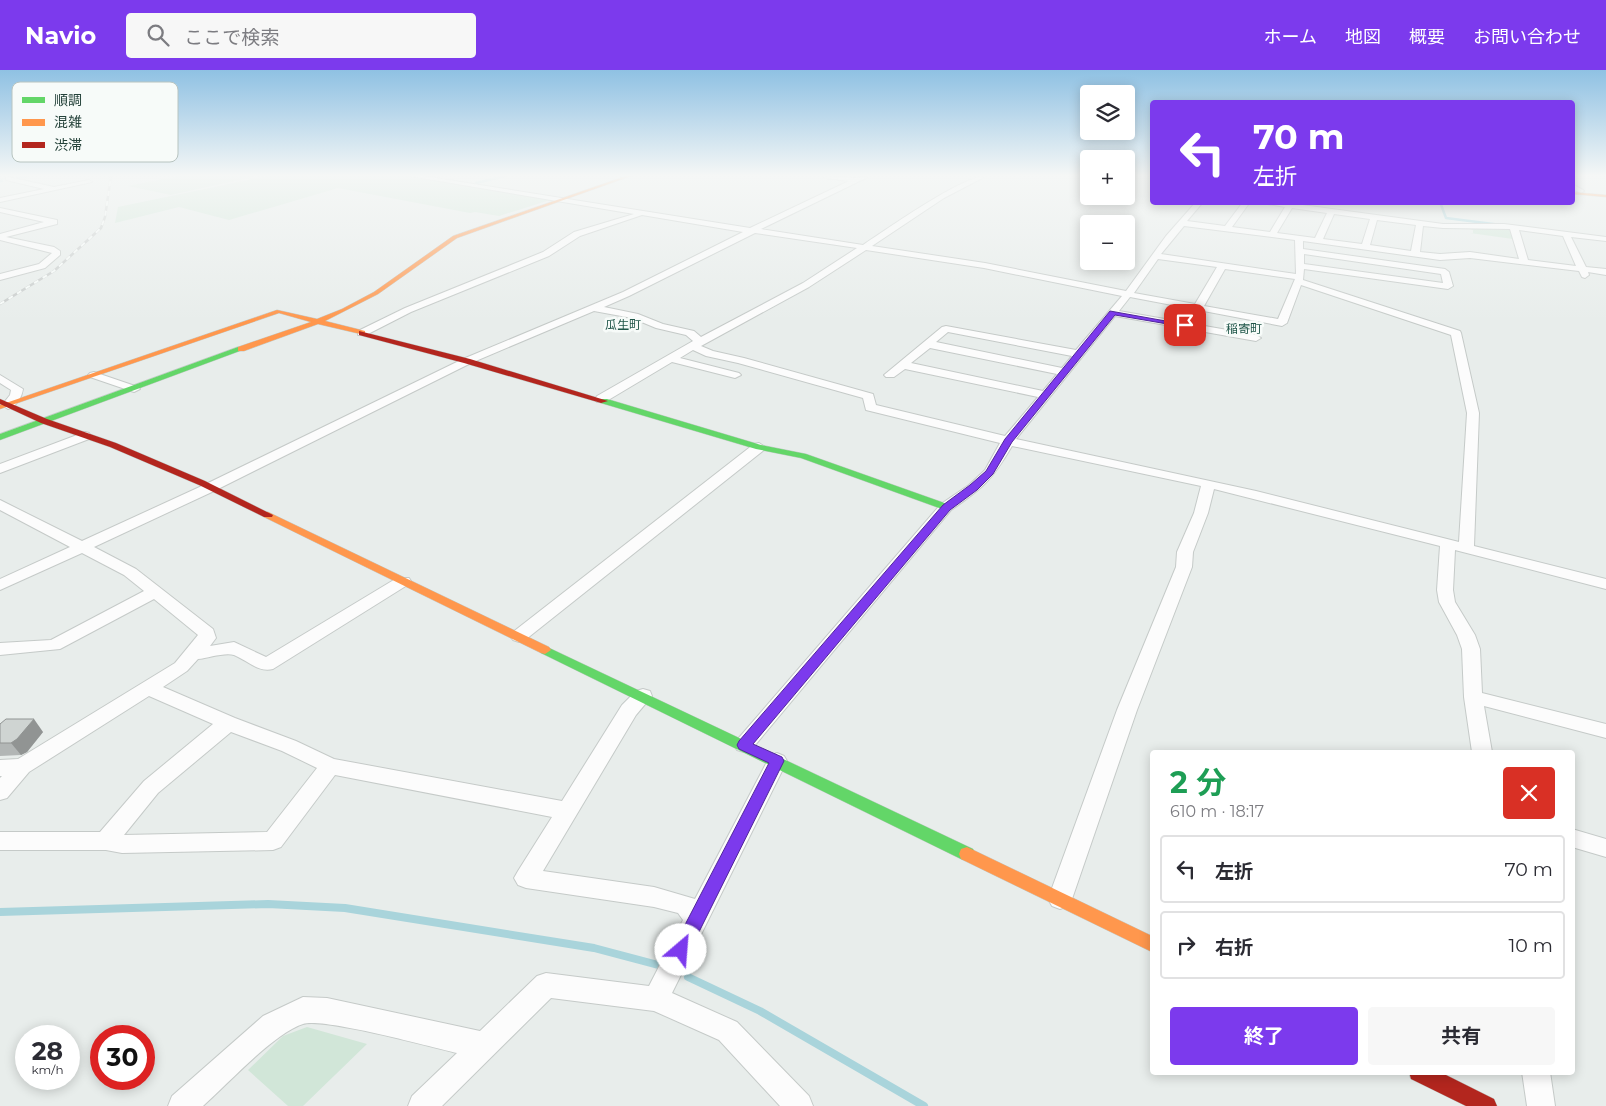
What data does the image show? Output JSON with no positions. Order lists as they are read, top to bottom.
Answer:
{
  "districts": ["瓜生町", "稲寄町"],
  "legend": ["順調", "混雑", "渋滞"],
  "page": {
    "header": "Navio",
    "search": "ここで検索",
    "nav": [
      "ホーム",
      "地図",
      "概要",
      "お問い合わせ"
    ],
    "map_buttons": ["+", "−"],
    "turn": ["70 m", "左折"],
    "heading": ["2 分", "610 m · 18:17"],
    "list": [
      {
        "name": "左折",
        "value": "70 m"
      },
      {
        "name": "右折",
        "value": "10 m"
      }
    ],
    "buttons": ["終了", "共有"],
    "speed": "28 km/h",
    "limit": "30"
  }
}
